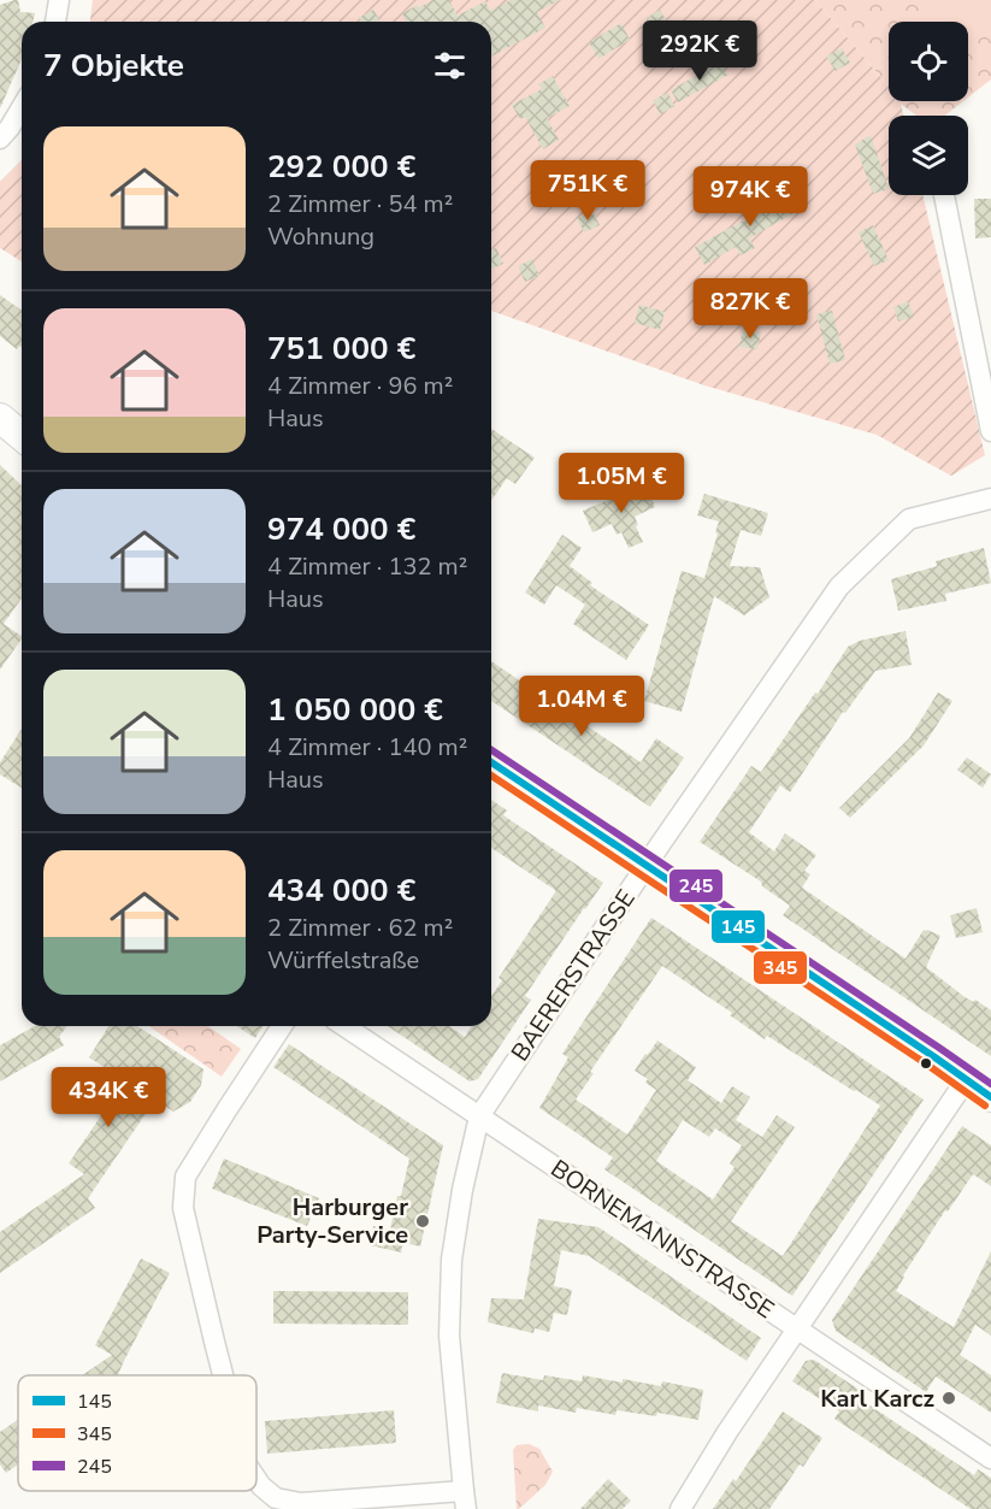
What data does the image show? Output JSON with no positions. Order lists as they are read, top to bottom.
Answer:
{
  "streets": {
    "street": ["BAERERSTRASSE", "BORNEMANNSTRASSE"]
  },
  "crossings": [
    ["BAERERSTRASSE", "BORNEMANNSTRASSE"]
  ],
  "places": ["Harburger Party-Service", "Karl Karcz"],
  "lines": ["transit line 245", "transit line 145", "transit line 345"],
  "legend": ["145", "345", "245"],
  "page": {
    "price": [
      "292K €",
      "751K €",
      "974K €",
      "827K €",
      "1.05M €",
      "1.04M €",
      "434K €"
    ],
    "heading": "7 Objekte",
    "list": [
      {
        "name": "292 000 €",
        "note": "2 Zimmer · 54 m² · Wohnung"
      },
      {
        "name": "751 000 €",
        "note": "4 Zimmer · 96 m² · Haus"
      },
      {
        "name": "974 000 €",
        "note": "4 Zimmer · 132 m² · Haus"
      },
      {
        "name": "1 050 000 €",
        "note": "4 Zimmer · 140 m² · Haus"
      },
      {
        "name": "434 000 €",
        "note": "2 Zimmer · 62 m² · Würffelstraße"
      }
    ]
  }
}
